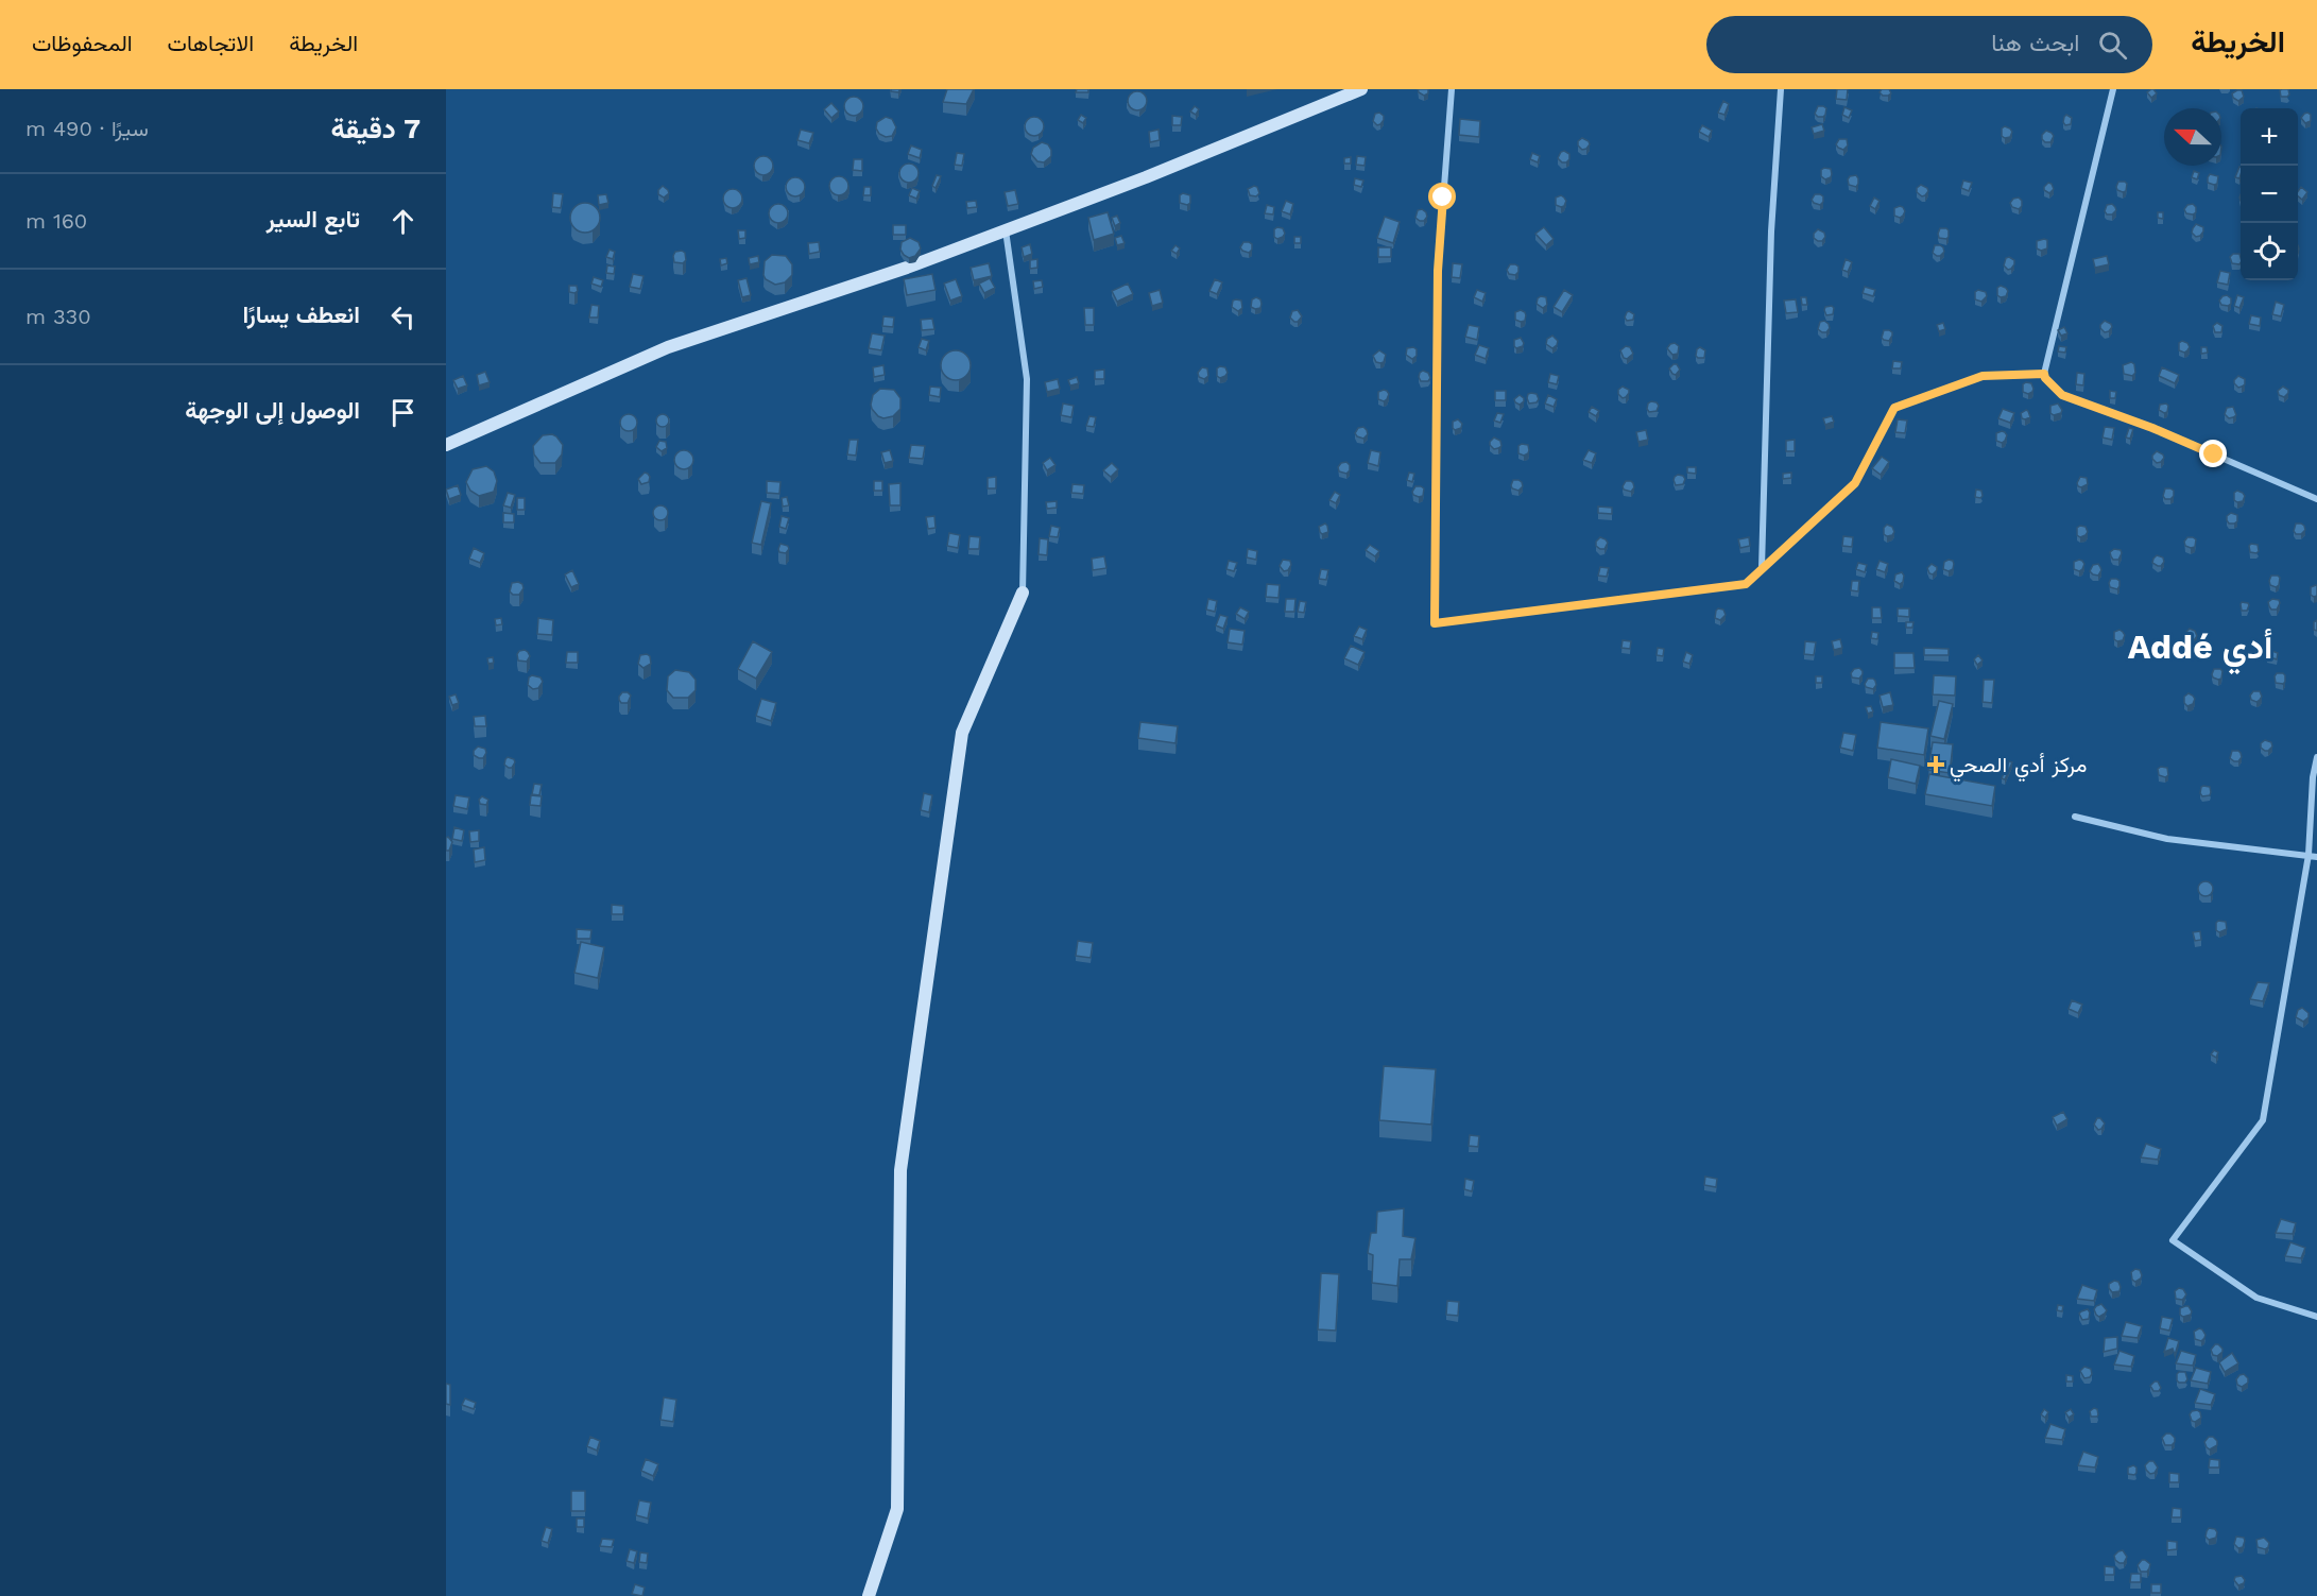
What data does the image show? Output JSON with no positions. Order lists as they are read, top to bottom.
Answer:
{
  "districts": ["Addé أدي"],
  "places": {
    "health": ["مركز أدي الصحي"]
  },
  "north": "left",
  "page": {
    "header": "الخريطة",
    "search": "ابحث هنا",
    "nav": ["الخريطة", "الاتجاهات", "المحفوظات"],
    "heading": ["7 دقيقة", "سيرًا · 490 m"],
    "map_buttons": ["+", "−"],
    "list": [
      ["تابع السير", "160 m"],
      ["انعطف يسارًا", "330 m"],
      "الوصول إلى الوجهة"
    ]
  }
}
